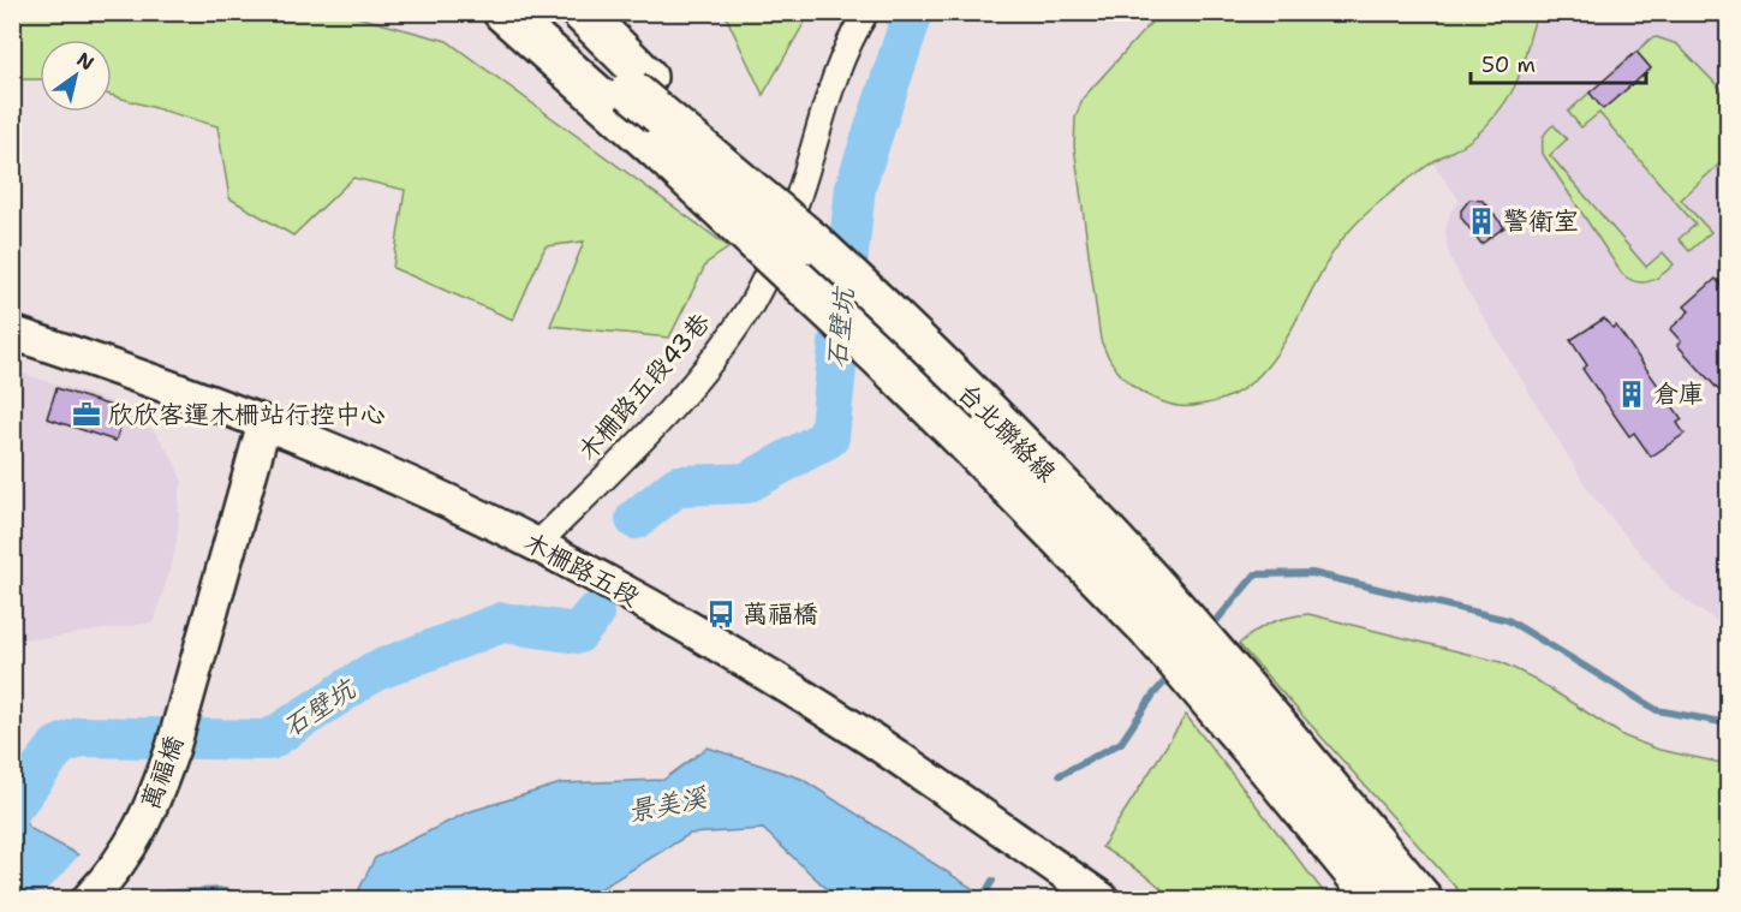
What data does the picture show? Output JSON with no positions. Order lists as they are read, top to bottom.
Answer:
{
  "streets": {
    "highway": ["台北聯絡線"],
    "main road": ["木柵路五段", "萬福橋"],
    "street": ["木柵路五段43巷"]
  },
  "crossings": [
    ["木柵路五段43巷", "木柵路五段"],
    ["木柵路五段", "萬福橋"]
  ],
  "water": ["石壁坑", "景美溪"],
  "places": {
    "building": ["警衛室", "倉庫"],
    "office": ["欣欣客運木柵站行控中心"],
    "bus stop": ["萬福橋"]
  },
  "scale_bar": "50 m",
  "north": "top right"
}
